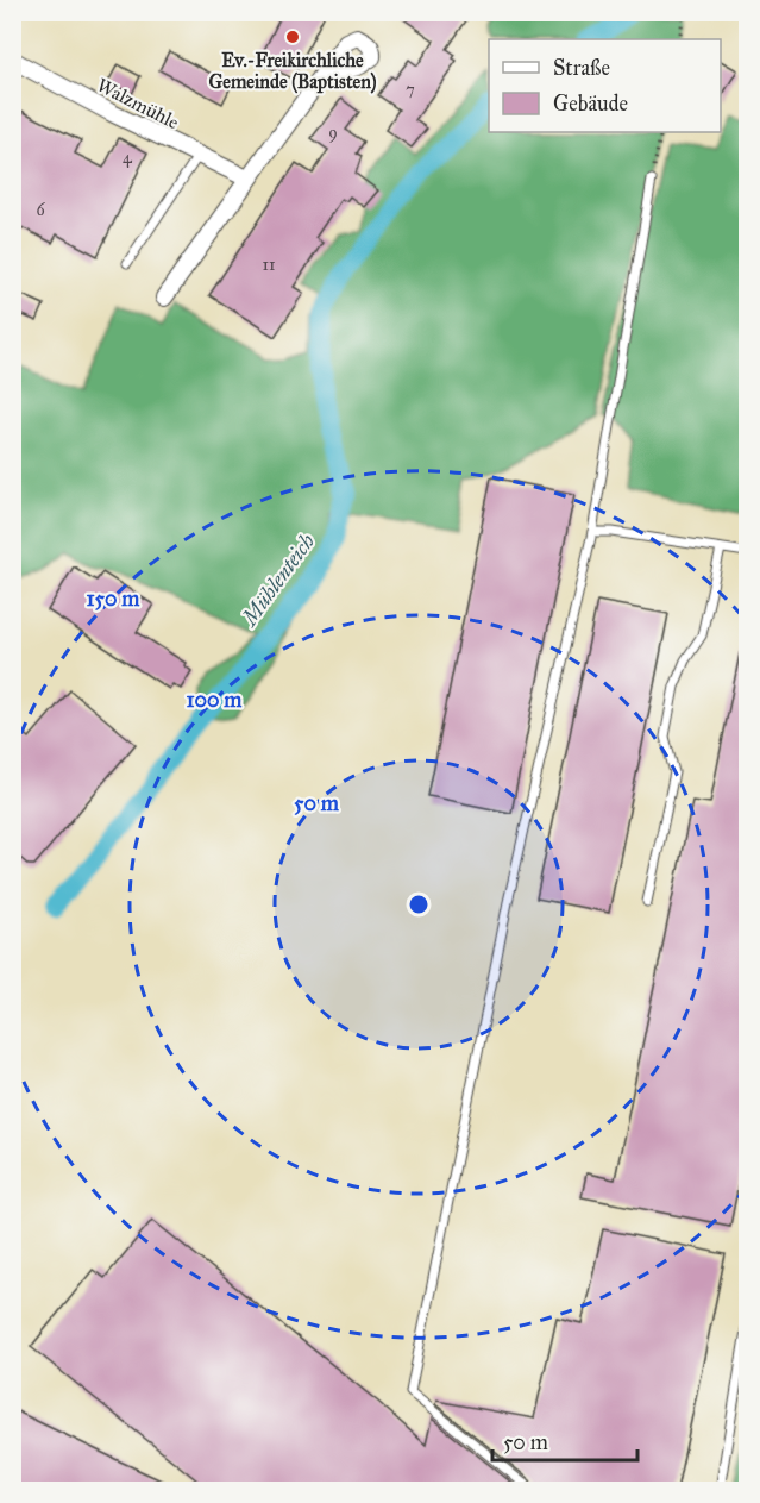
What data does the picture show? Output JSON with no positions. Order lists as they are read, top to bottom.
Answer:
{
  "streets": {
    "street": ["Walzmühle"]
  },
  "water": ["Mühlenteich"],
  "places": ["Ev.-Freikirchliche Gemeinde (Baptisten)"],
  "house_numbers": [
    "7",
    "9",
    "4",
    "6",
    "11"
  ],
  "legend": ["Straße", "Gebäude"],
  "scale_bar": "50 m",
  "rings": ["150 m", "100 m", "50 m"]
}
